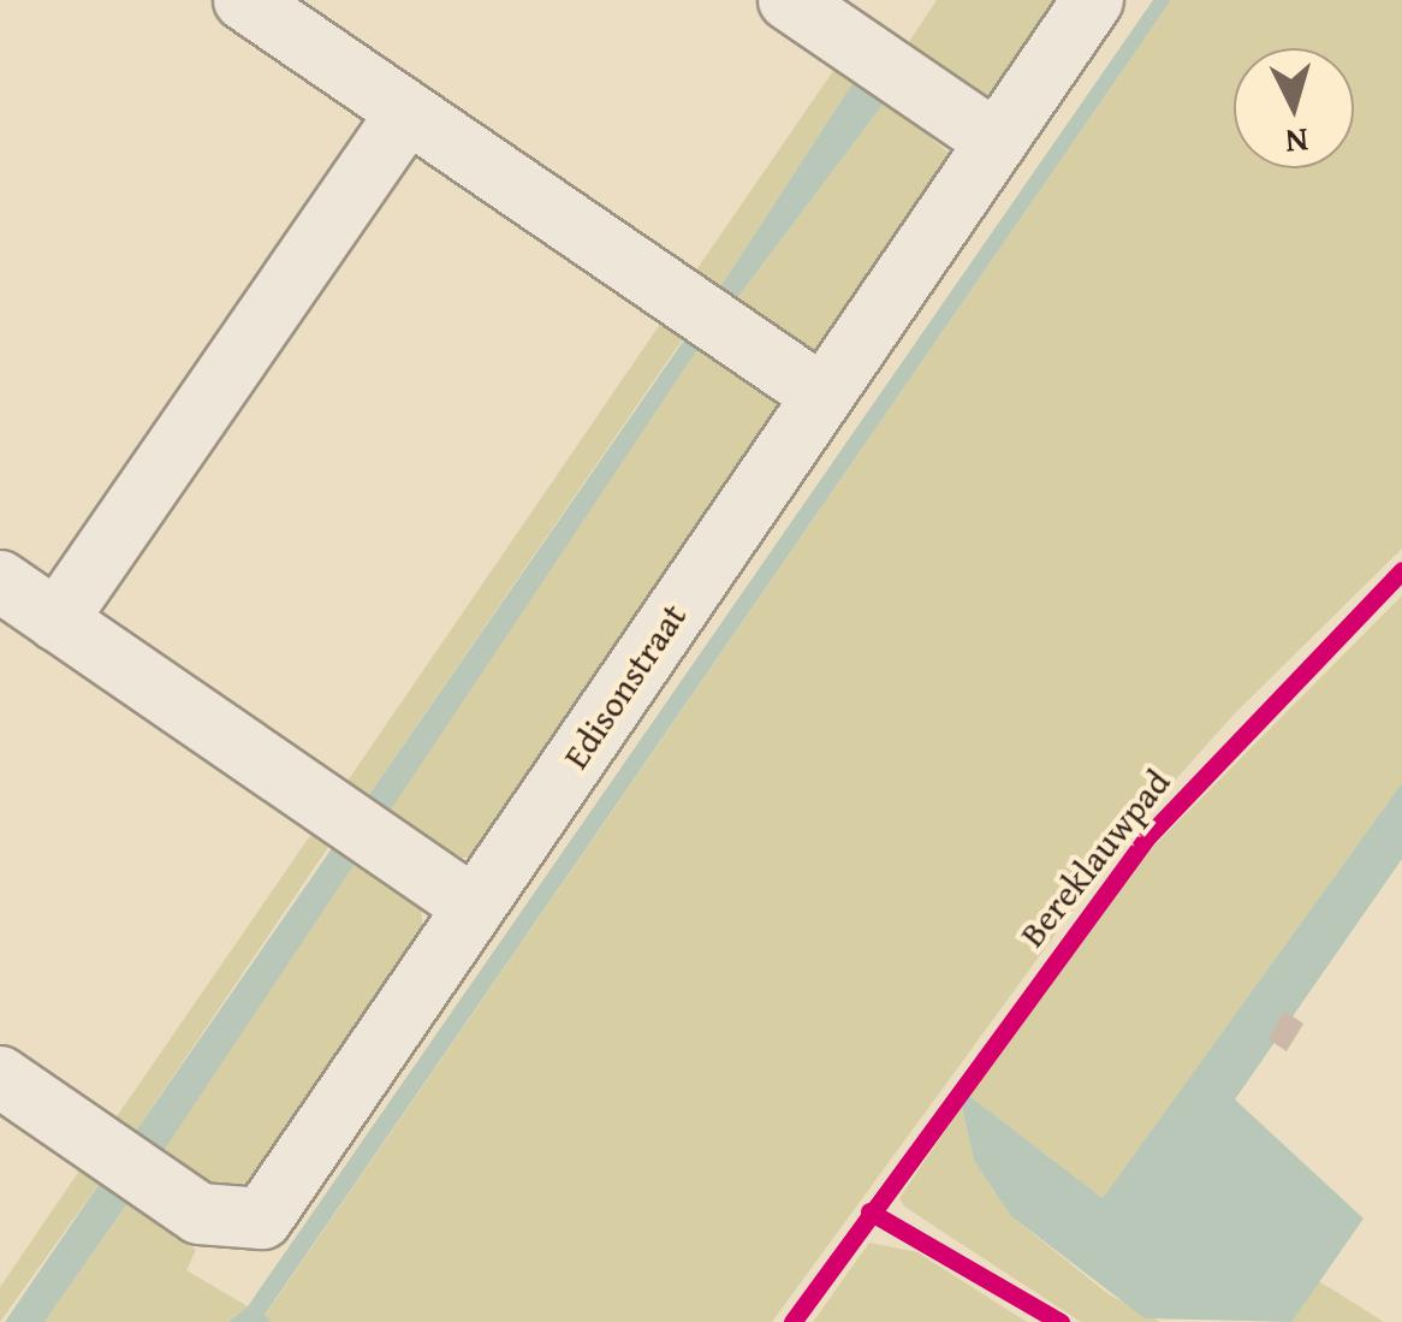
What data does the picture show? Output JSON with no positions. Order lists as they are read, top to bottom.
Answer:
{
  "streets": {
    "lane": ["Edisonstraat"],
    "cycle path": ["Bereklauwpad"]
  },
  "north": "bottom"
}
